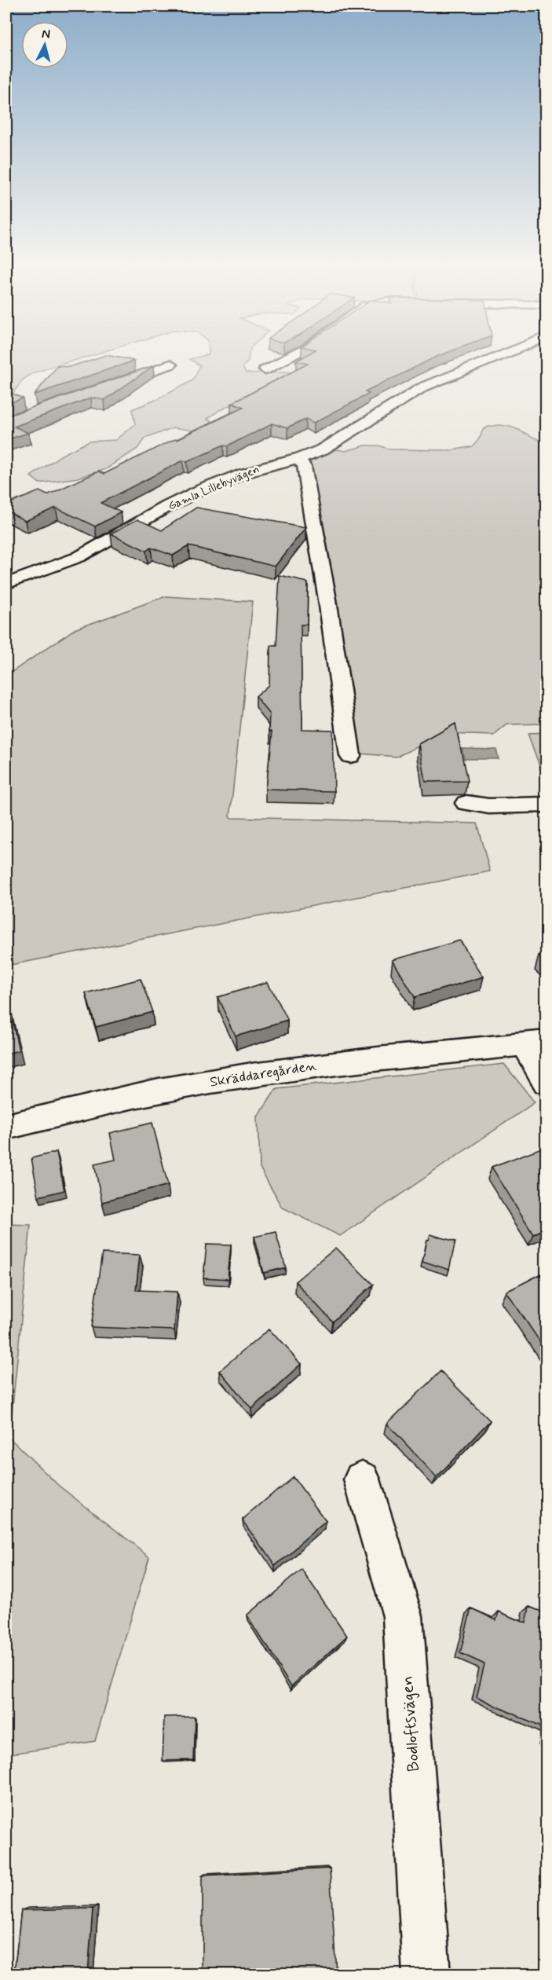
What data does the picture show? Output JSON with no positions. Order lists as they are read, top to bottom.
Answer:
{
  "streets": {
    "street": ["Gamla Lillebyvägen", "Skräddaregården", "Bodloftsvägen"]
  },
  "north": "top"
}
